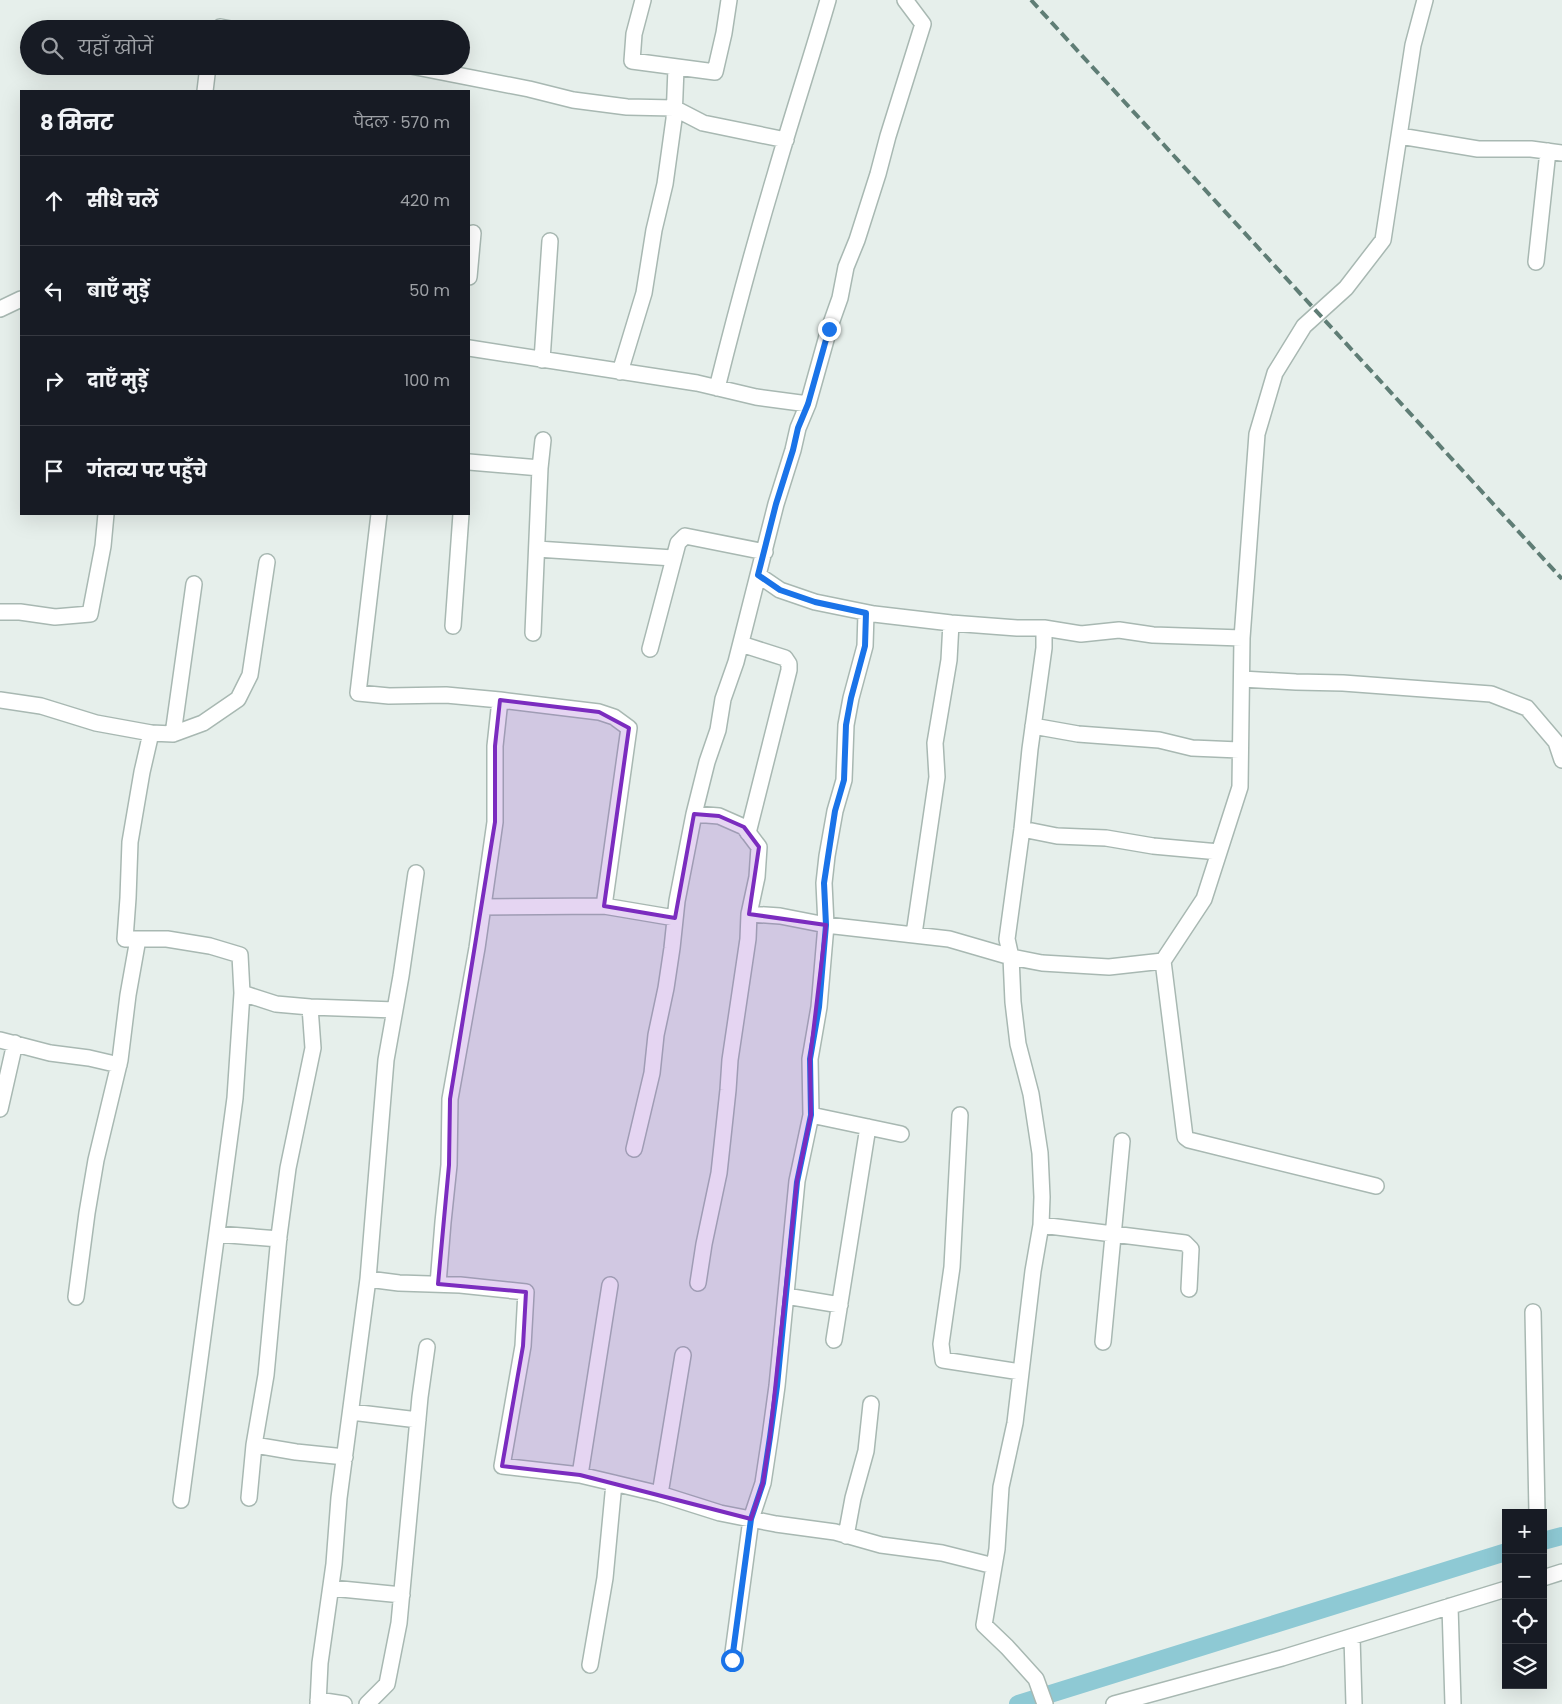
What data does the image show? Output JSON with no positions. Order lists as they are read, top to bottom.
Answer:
{
  "page": {
    "search": "यहाँ खोजें",
    "heading": ["8 मिनट", "पैदल · 570 m"],
    "list": [
      ["सीधे चलें", "420 m"],
      ["बाएँ मुड़ें", "50 m"],
      ["दाएँ मुड़ें", "100 m"],
      "गंतव्य पर पहुँचे"
    ],
    "map_buttons": ["+", "−"]
  }
}
